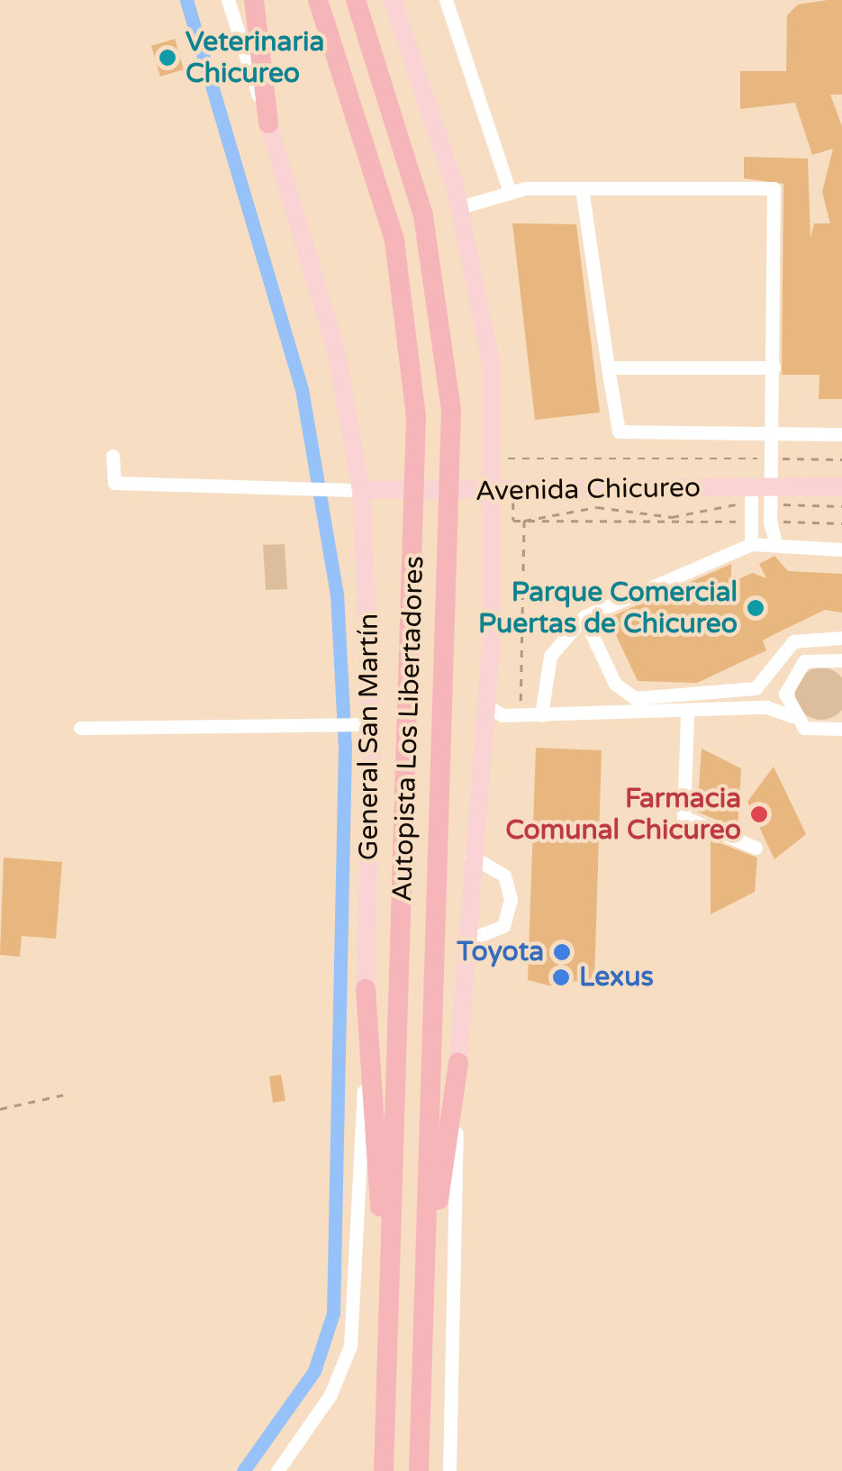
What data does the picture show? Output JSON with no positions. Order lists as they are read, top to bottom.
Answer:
{
  "streets": {
    "highway": ["Autopista Los Libertadores"],
    "main road": ["Avenida Chicureo", "General San Martín"]
  },
  "crossings": [
    ["Avenida Chicureo", "General San Martín"]
  ],
  "places": [
    "Veterinaria Chicureo",
    "Parque Comercial Puertas de Chicureo",
    "Farmacia Comunal Chicureo",
    "Toyota",
    "Lexus"
  ]
}
